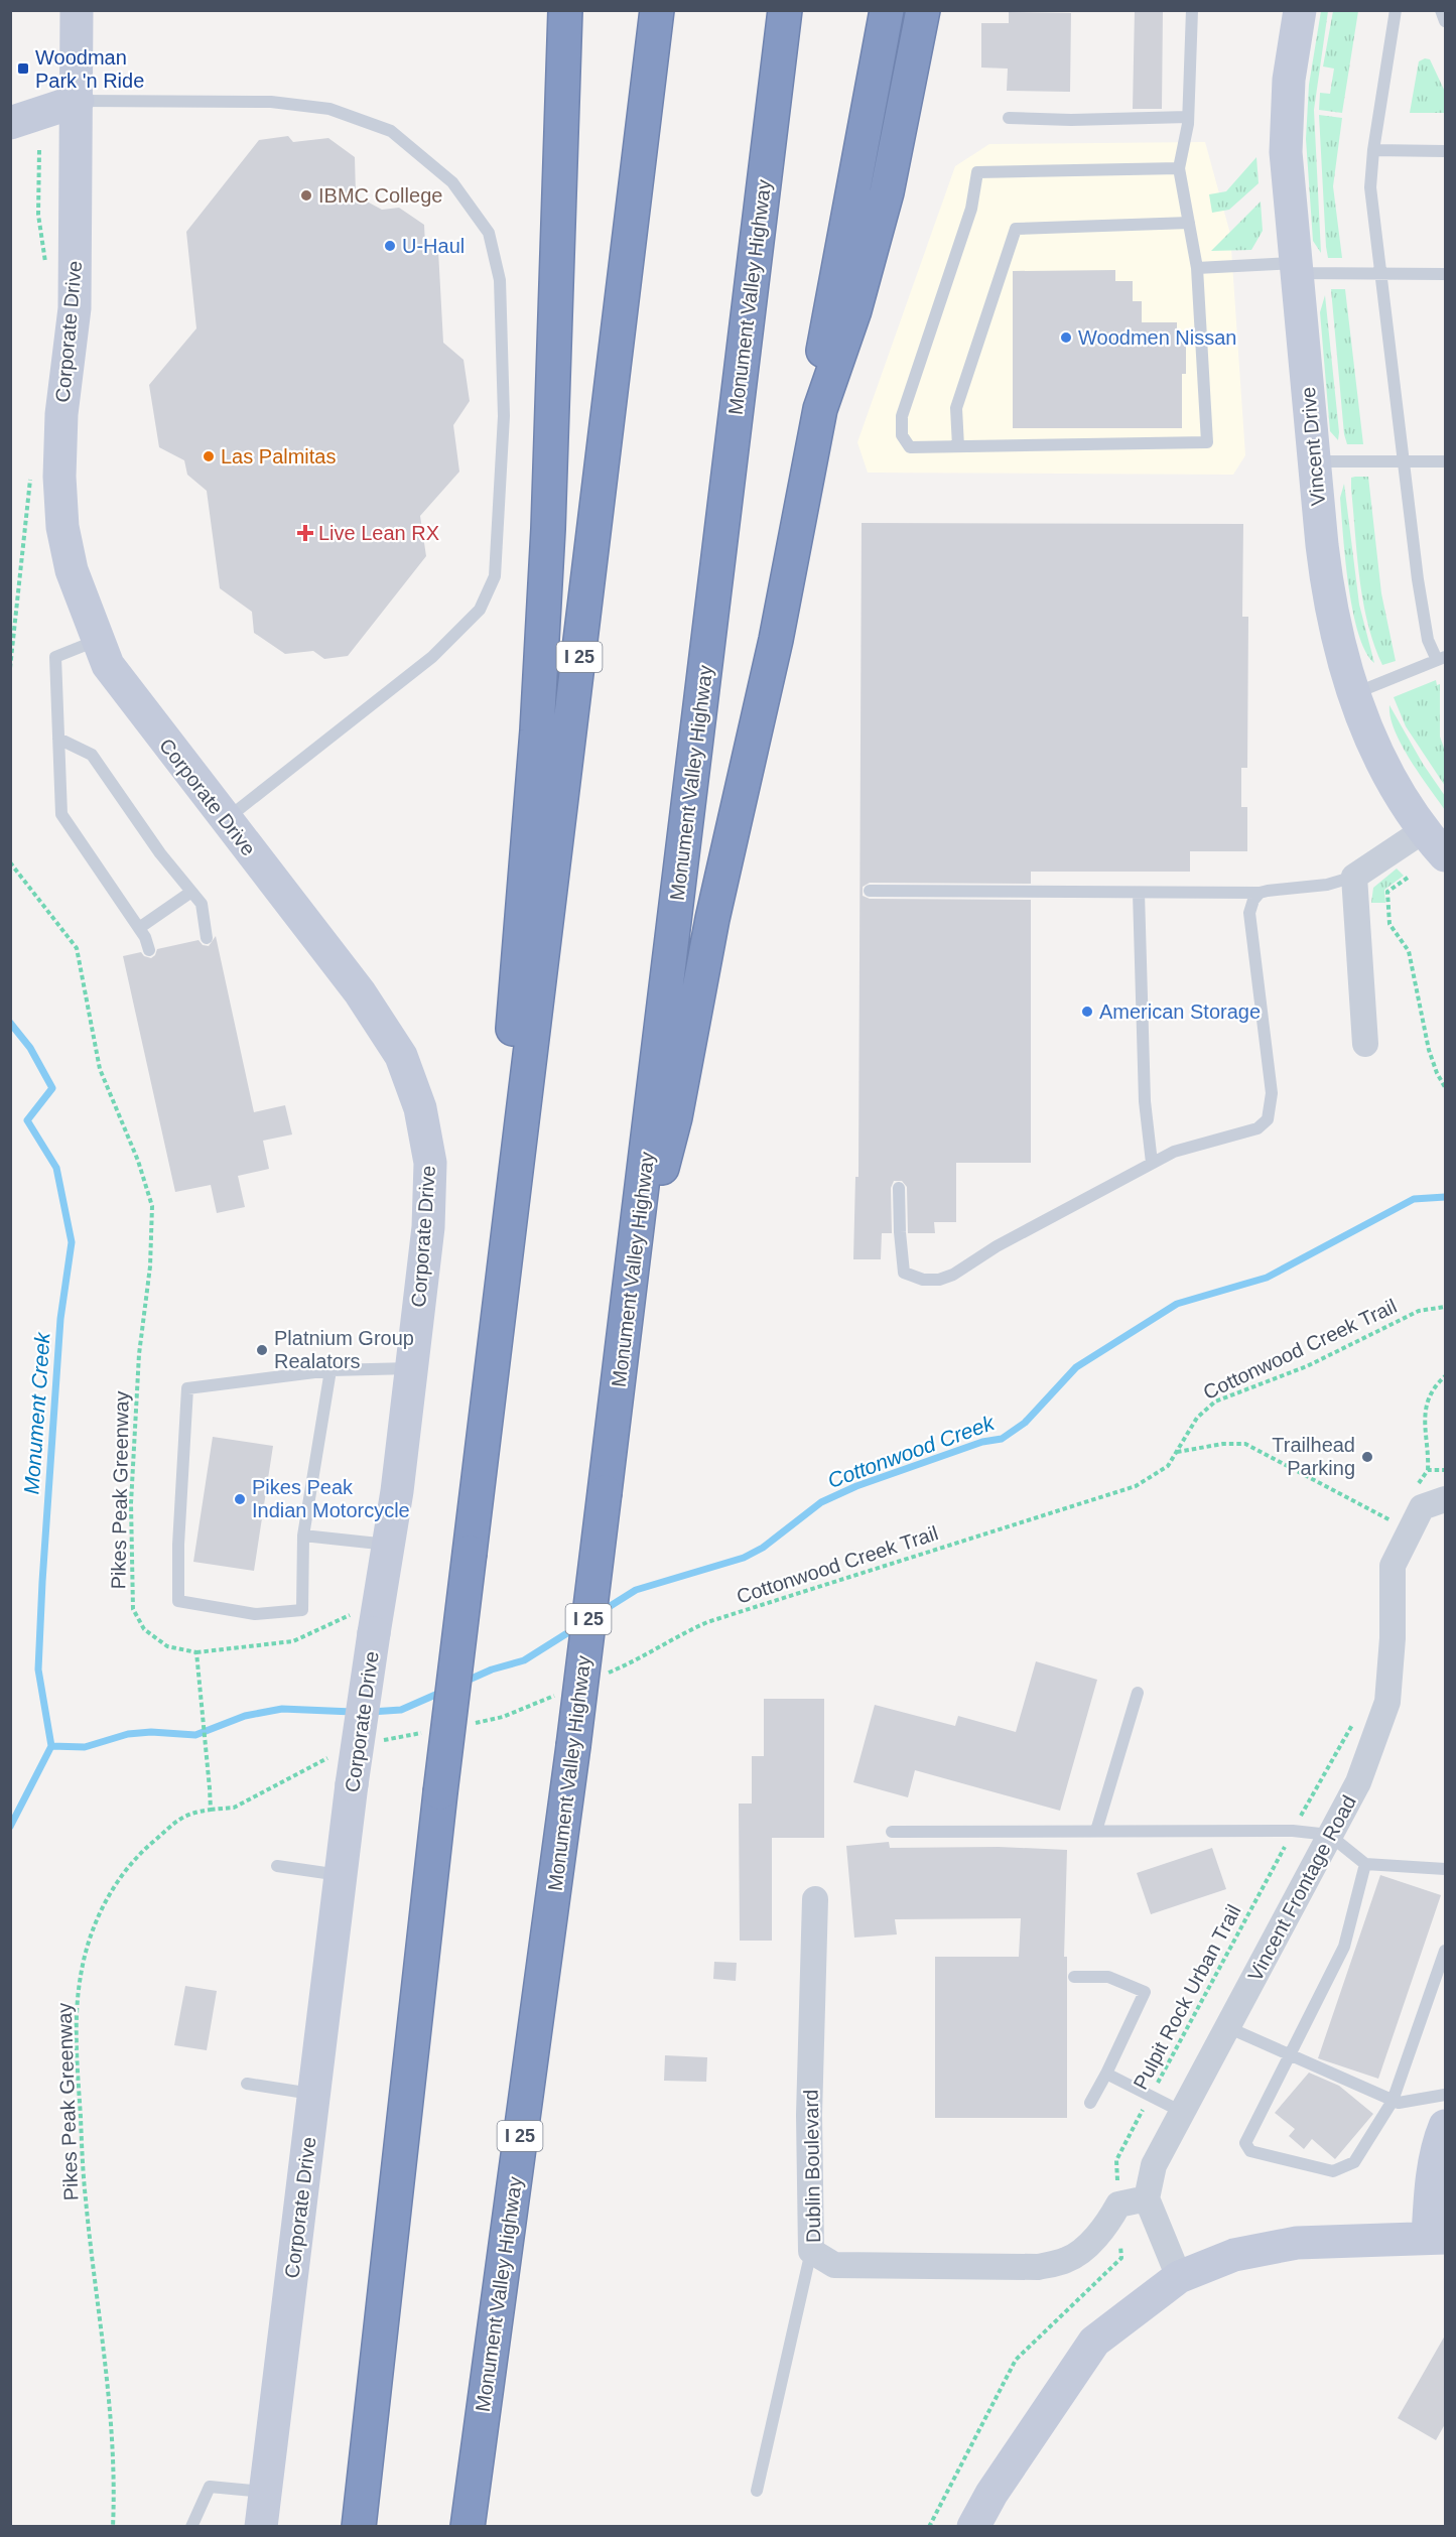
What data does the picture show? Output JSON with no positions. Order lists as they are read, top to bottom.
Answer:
{
  "streets": {
    "highway": ["Monument Valley Highway", "I 25"],
    "street": [
      "Corporate Drive",
      "Vincent Drive",
      "Vincent Frontage Road",
      "Dublin Boulevard"
    ],
    "path": ["Cottonwood Creek Trail", "Pikes Peak Greenway", "Pulpit Rock Urban Trail"]
  },
  "crossings": [
    ["Corporate Drive", "Pikes Peak Greenway"],
    ["Pulpit Rock Urban Trail", "Dublin Boulevard"]
  ],
  "water": ["Monument Creek", "Cottonwood Creek"],
  "places": {
    "transit": ["Woodman Park 'n Ride"],
    "other": [
      "IBMC College",
      "U-Haul",
      "Woodmen Nissan",
      "Las Palmitas",
      "American Storage",
      "Platnium Group Realators",
      "Trailhead Parking",
      "Pikes Peak Indian Motorcycle"
    ],
    "health": ["Live Lean RX"]
  }
}
